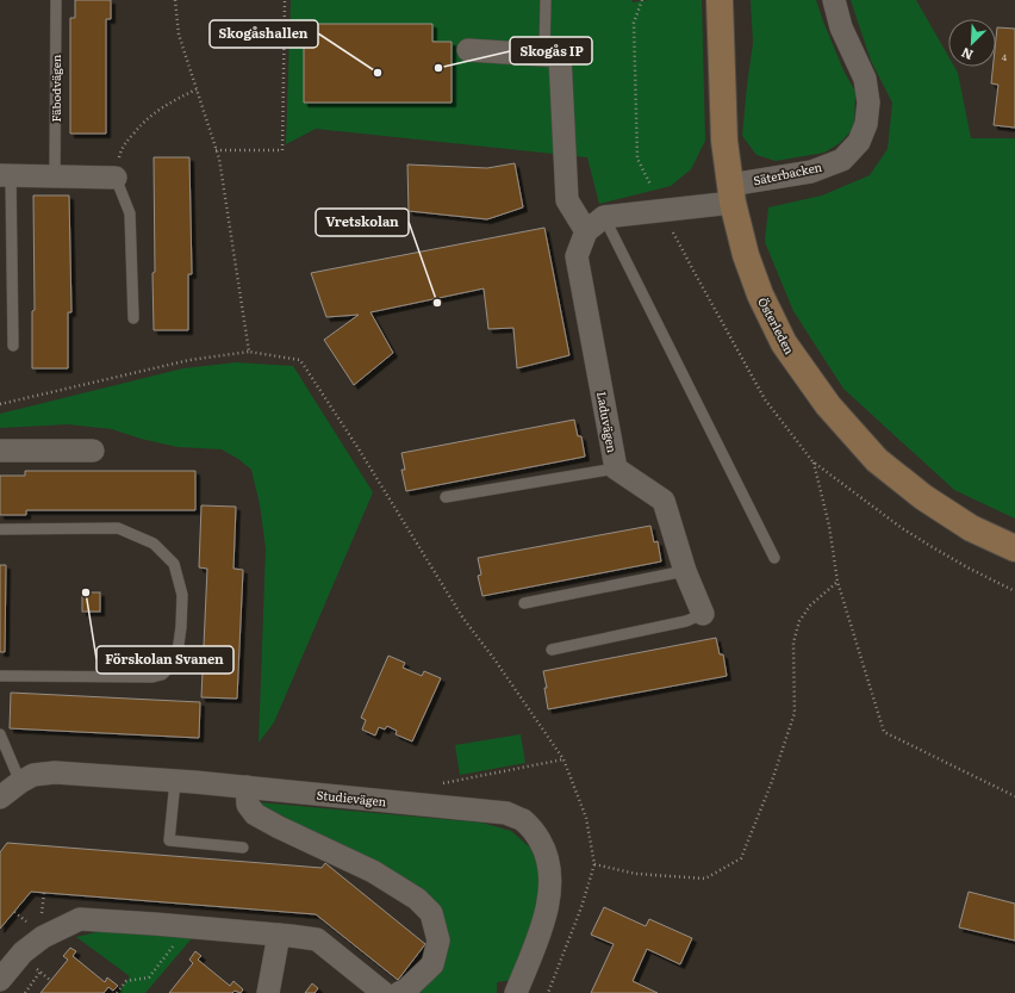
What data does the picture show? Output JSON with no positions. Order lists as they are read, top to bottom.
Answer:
{
  "streets": {
    "street": [
      "Säterbacken",
      "Österleden",
      "Laduvägen",
      "Studievägen"
    ],
    "lane": ["Fäbodvägen"]
  },
  "crossings": [
    ["Säterbacken", "Österleden"]
  ],
  "places": [
    "Skogås IP",
    "Skogåshallen",
    "Vretskolan",
    "Förskolan Svanen"
  ],
  "house_numbers": ["4"],
  "north": "bottom left"
}
